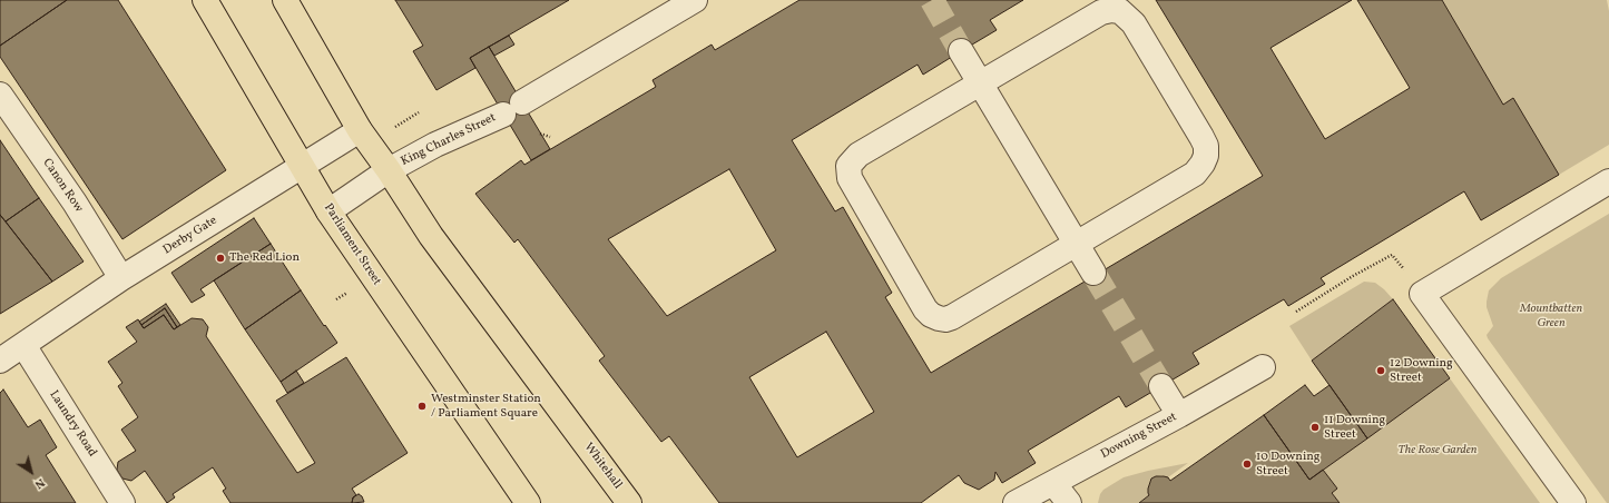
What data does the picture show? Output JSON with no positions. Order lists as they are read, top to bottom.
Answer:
{
  "streets": {
    "main road": ["Parliament Street", "Whitehall"],
    "street": [
      "King Charles Street",
      "Canon Row",
      "Derby Gate",
      "Laundry Road",
      "Downing Street"
    ]
  },
  "crossings": [
    ["King Charles Street", "Parliament Street"],
    ["King Charles Street", "Whitehall"],
    ["Canon Row", "Derby Gate"],
    ["Derby Gate", "Parliament Street"],
    ["Derby Gate", "Laundry Road"]
  ],
  "parks": ["Mountbatten Green", "The Rose Garden"],
  "places": [
    "The Red Lion",
    "12 Downing Street",
    "Westminster Station / Parliament Square",
    "11 Downing Street",
    "10 Downing Street"
  ],
  "north": "bottom right"
}
